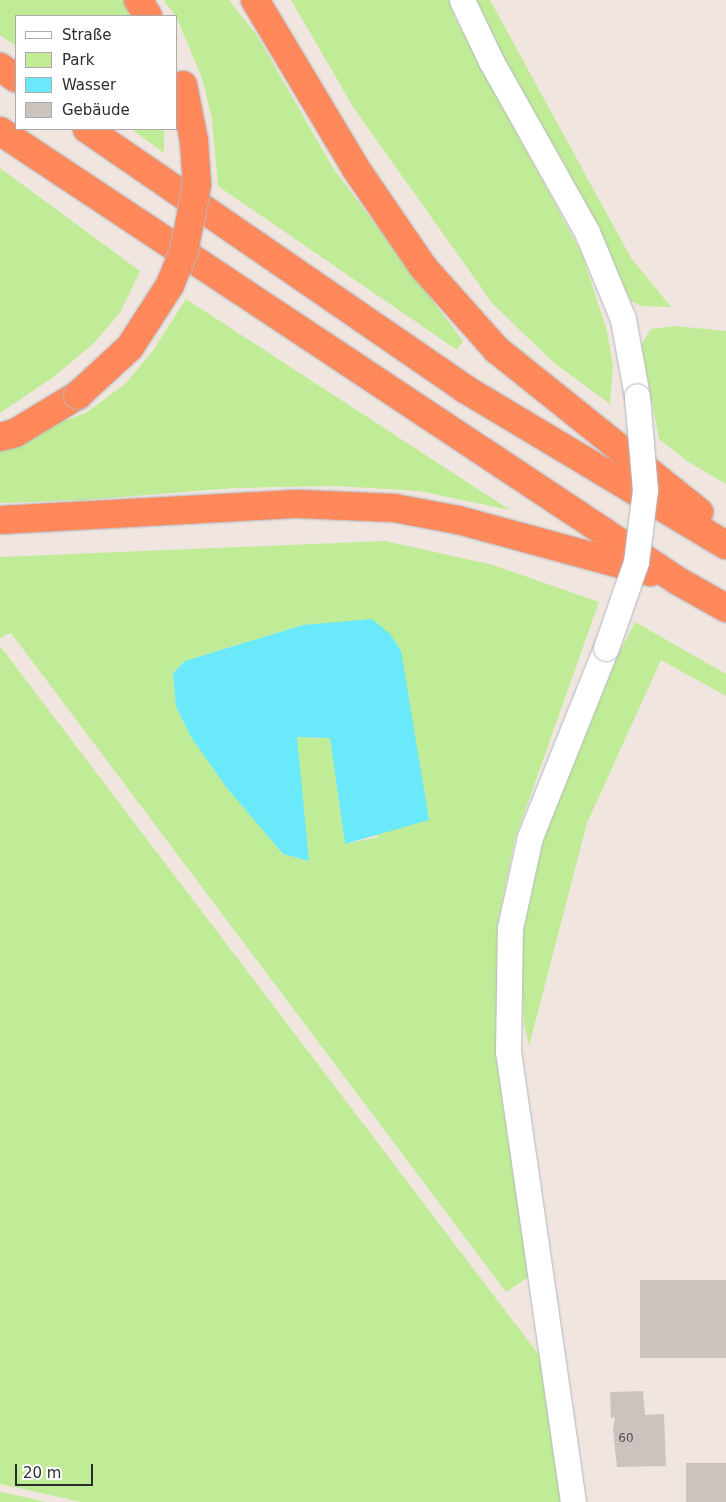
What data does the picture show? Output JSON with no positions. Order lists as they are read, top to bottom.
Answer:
{
  "house_numbers": ["60"],
  "legend": [
    "Straße",
    "Park",
    "Wasser",
    "Gebäude"
  ],
  "scale_bar": "20 m"
}
